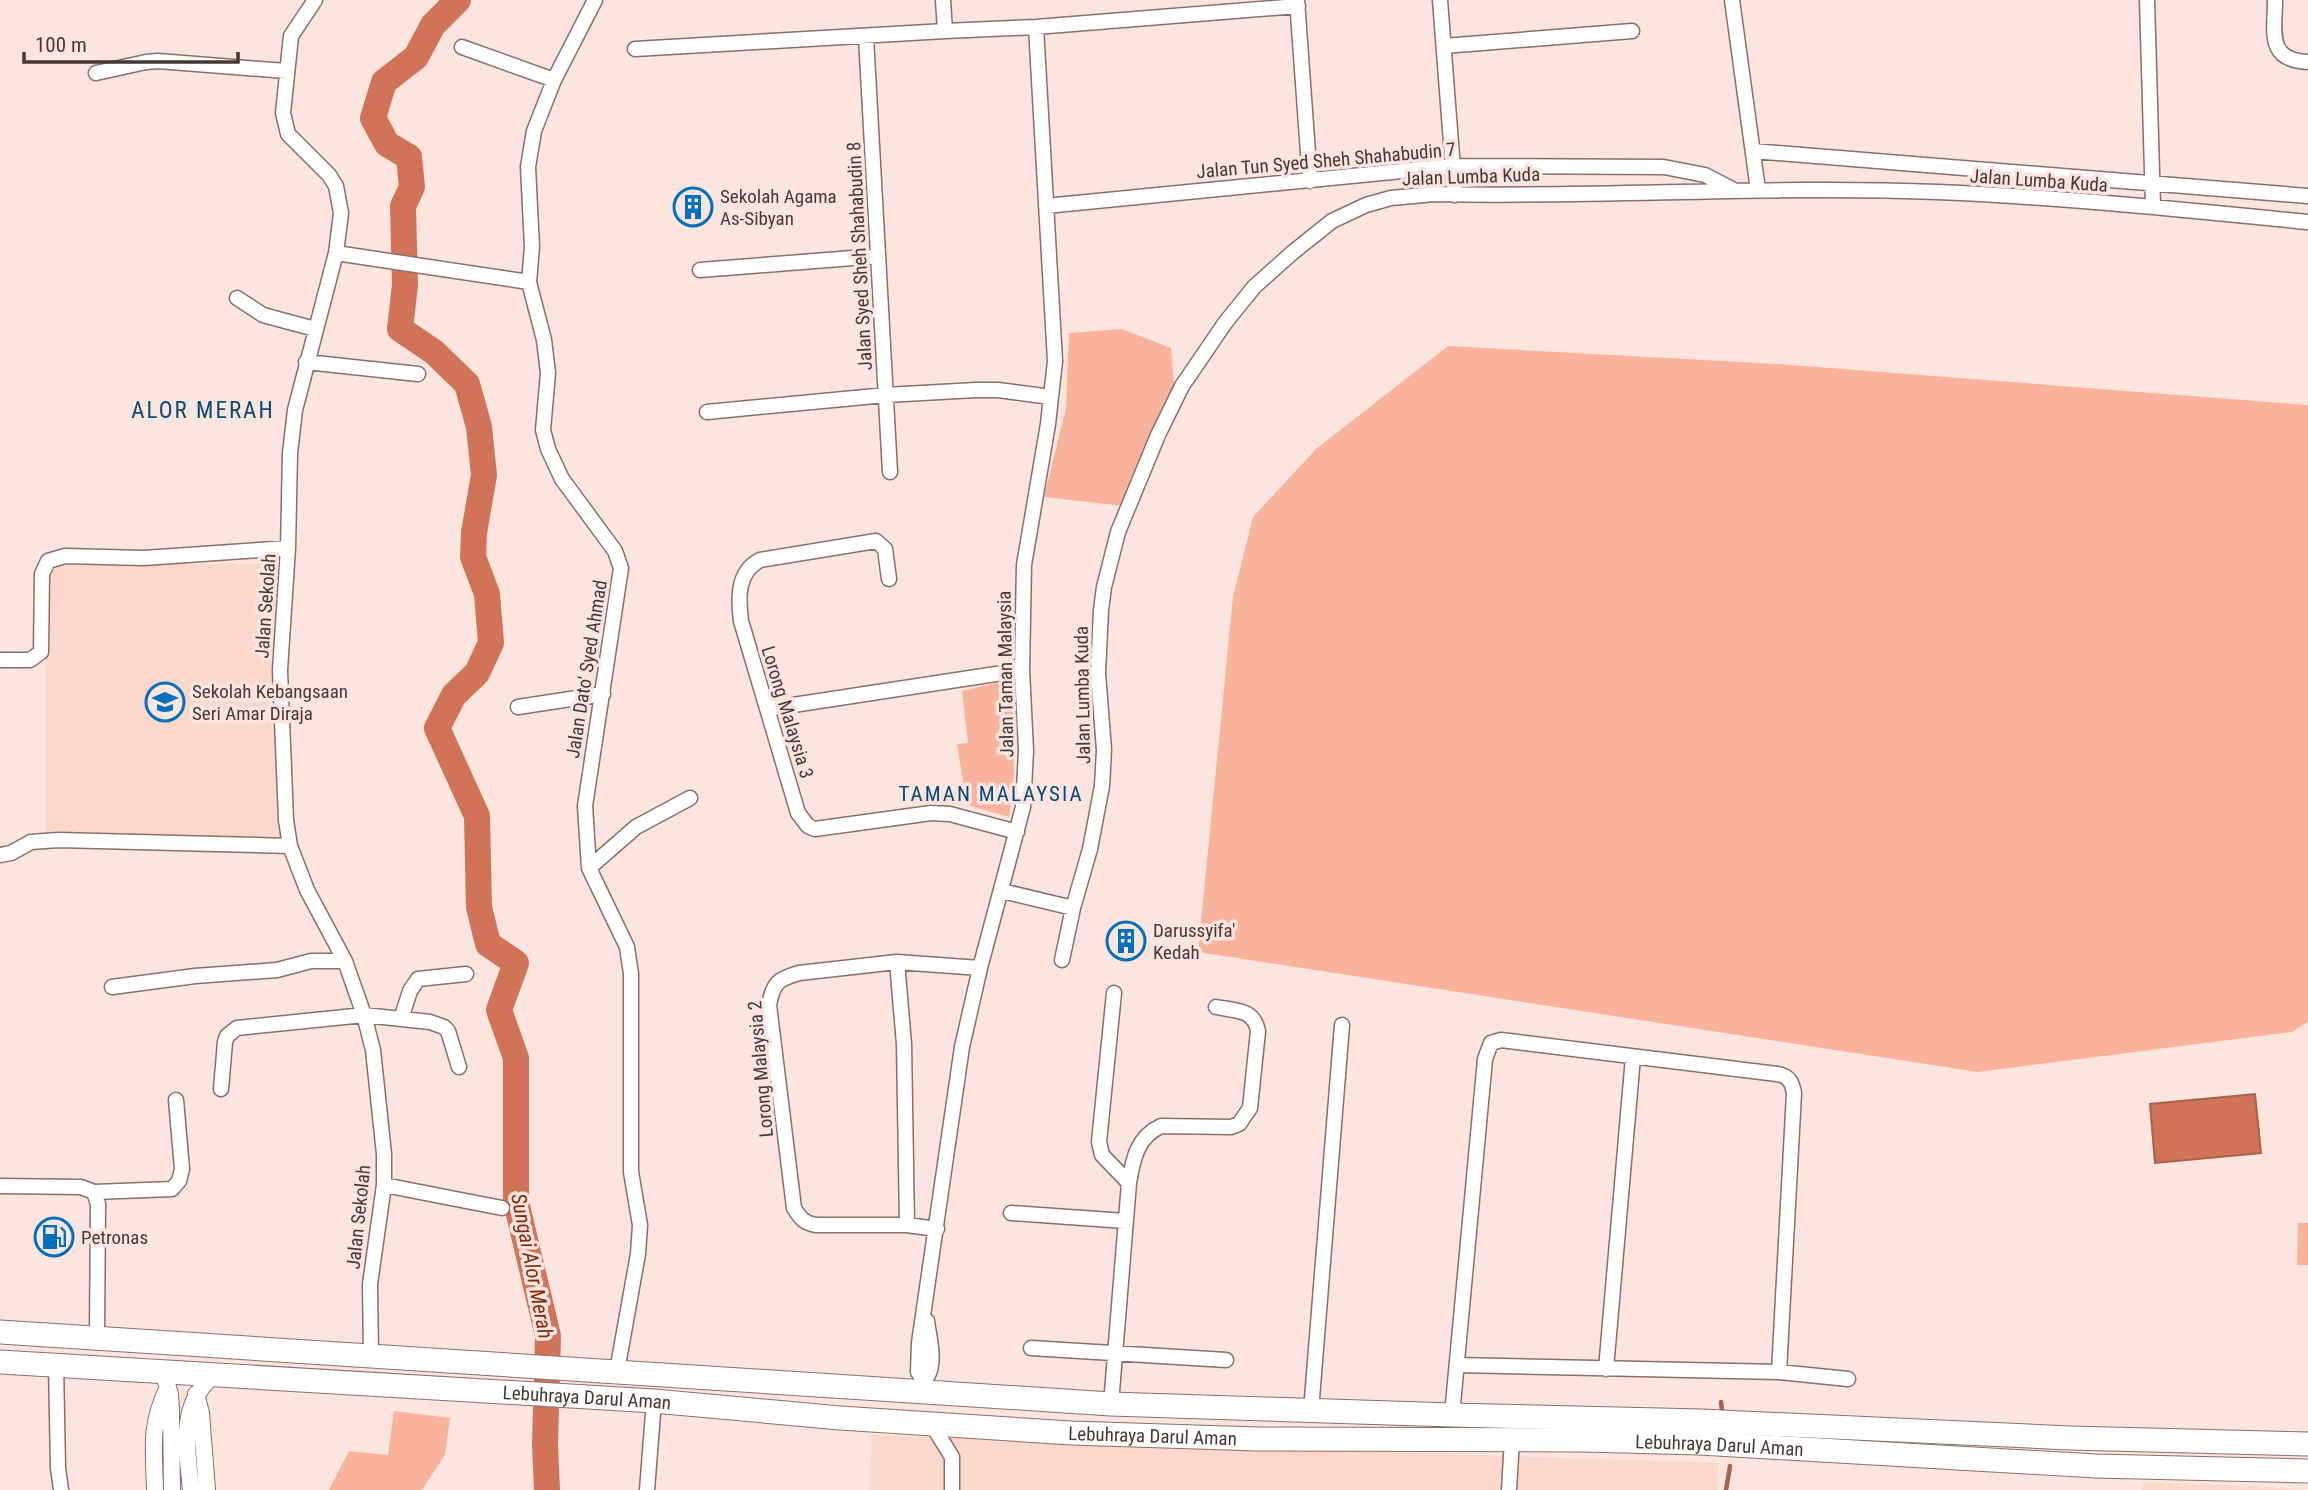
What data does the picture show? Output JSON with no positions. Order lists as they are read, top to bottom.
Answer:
{
  "streets": {
    "highway": ["Lebuhraya Darul Aman"],
    "street": [
      "Jalan Tun Syed Sheh Shahabudin 7",
      "Jalan Lumba Kuda",
      "Jalan Syed Sheh Shahabudin 8",
      "Jalan Sekolah",
      "Jalan Dato' Syed Ahmad",
      "Jalan Taman Malaysia",
      "Lorong Malaysia 3",
      "Lorong Malaysia 2"
    ]
  },
  "crossings": [
    ["Jalan Tun Syed Sheh Shahabudin 7", "Jalan Lumba Kuda"],
    ["Jalan Tun Syed Sheh Shahabudin 7", "Jalan Taman Malaysia"],
    ["Jalan Sekolah", "Lebuhraya Darul Aman"],
    ["Jalan Dato' Syed Ahmad", "Lebuhraya Darul Aman"],
    ["Jalan Taman Malaysia", "Lorong Malaysia 3"],
    ["Jalan Taman Malaysia", "Lorong Malaysia 2"],
    ["Jalan Taman Malaysia", "Lebuhraya Darul Aman"]
  ],
  "districts": ["ALOR MERAH", "TAMAN MALAYSIA"],
  "water": ["Sungai Alor Merah"],
  "places": {
    "building": ["Sekolah Agama As-Sibyan", "Darussyifa' Kedah"],
    "school or university": ["Sekolah Kebangsaan Seri Amar Diraja"],
    "fuel station": ["Petronas"]
  },
  "scale_bar": "100 m"
}
